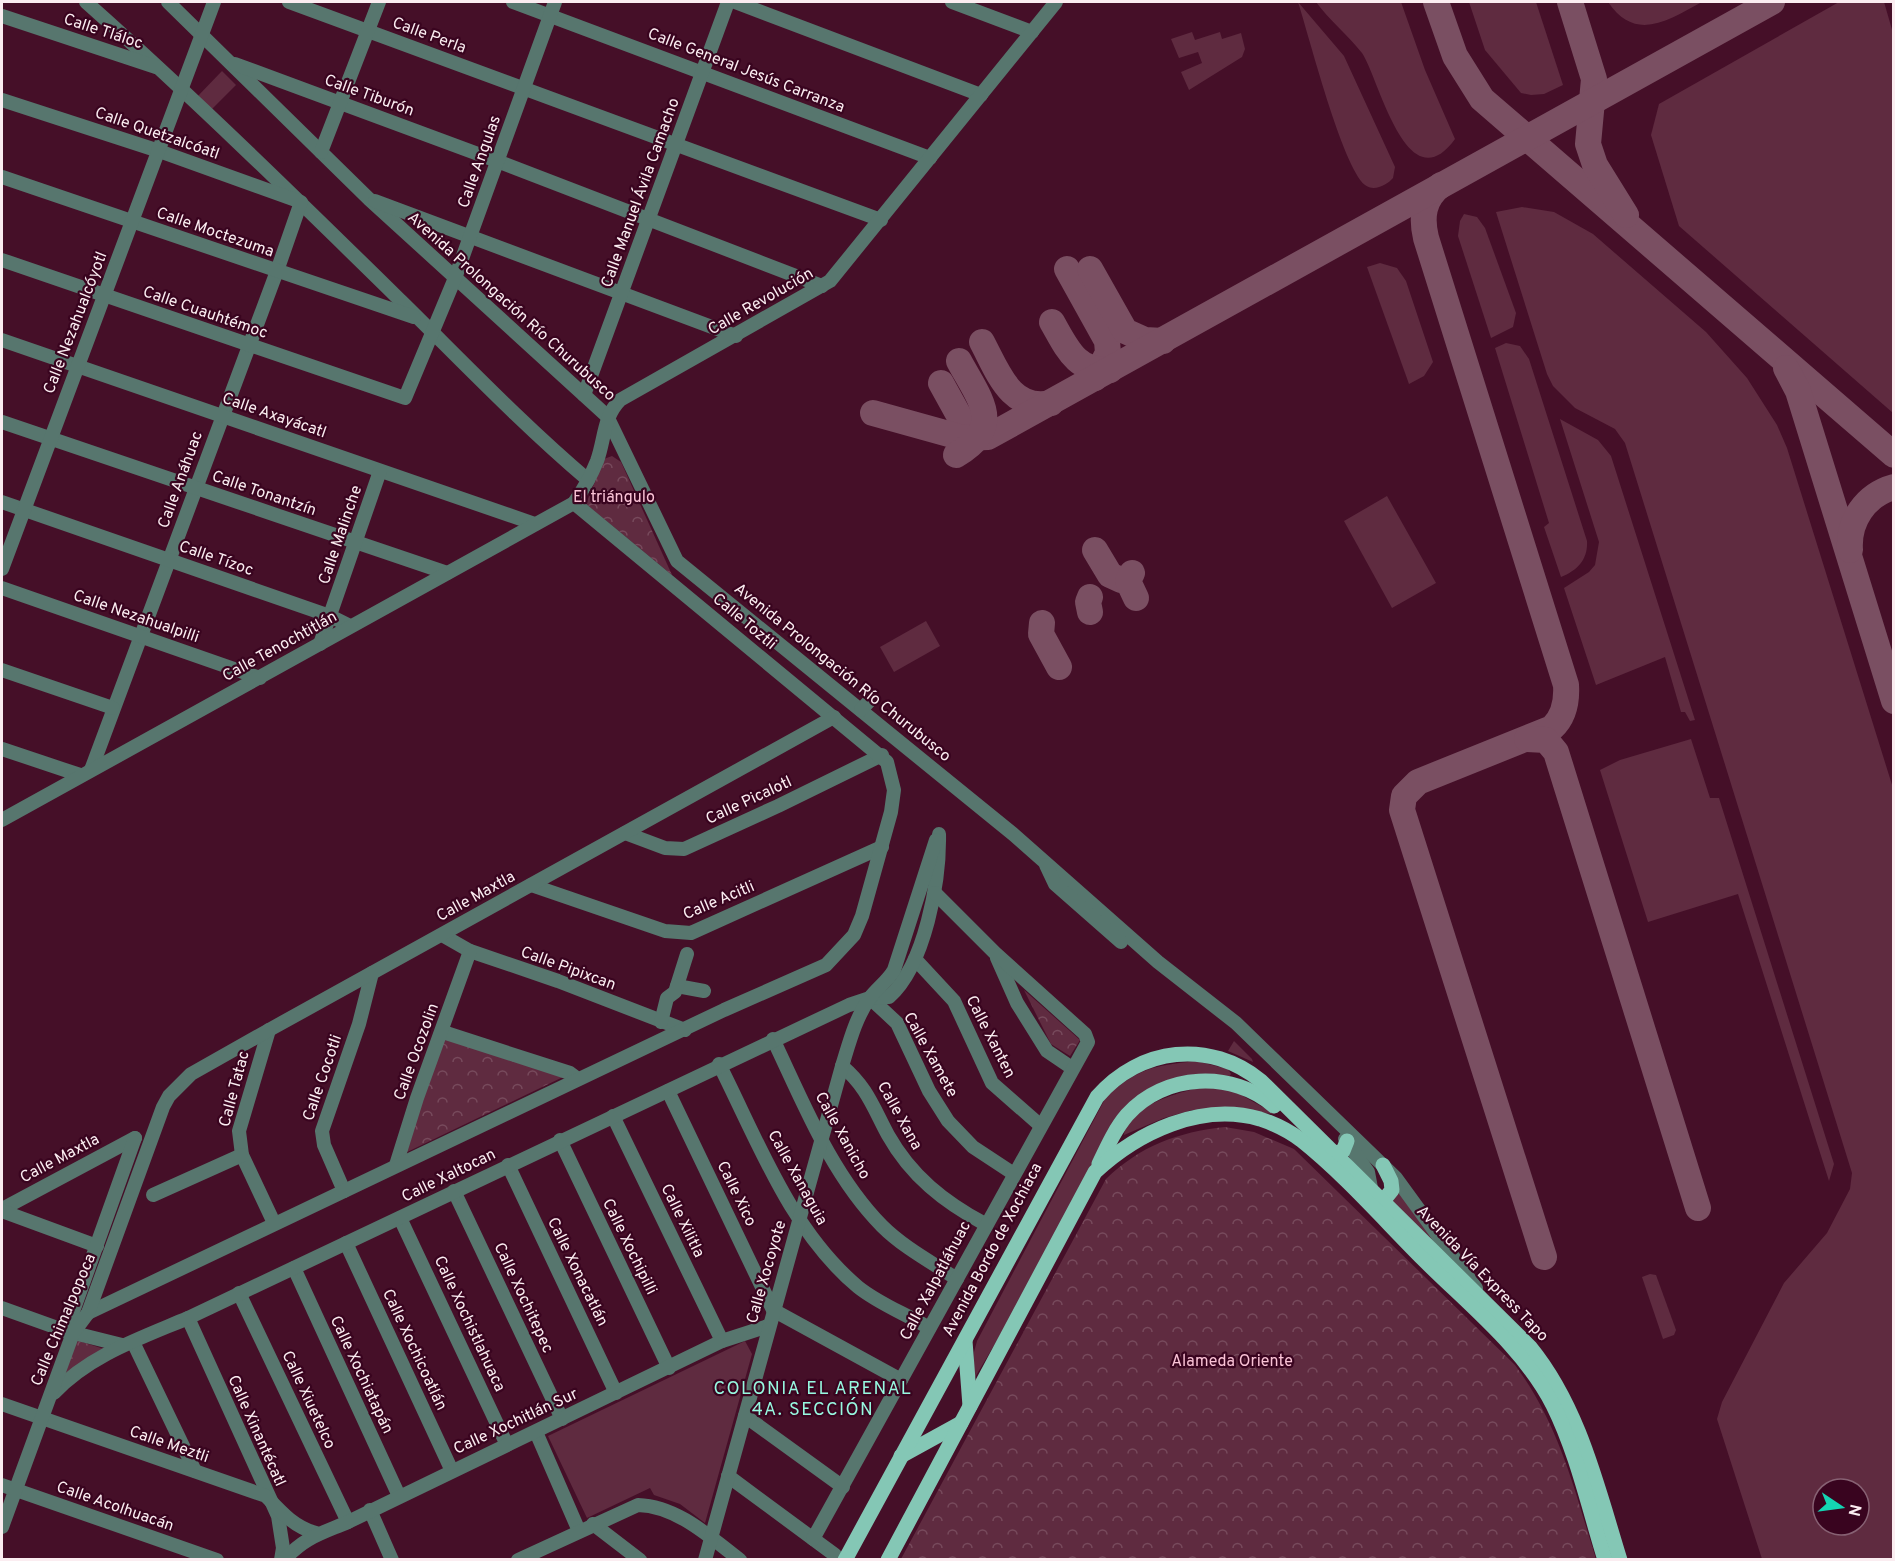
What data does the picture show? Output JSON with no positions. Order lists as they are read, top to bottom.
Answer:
{
  "streets": {
    "main road": ["Avenida Bordo de Xochiaca", "Avenida Vía Express Tapo"],
    "street": [
      "Calle Tláloc",
      "Calle Perla",
      "Calle General Jesús Carranza",
      "Calle Tiburón",
      "Calle Quetzalcóatl",
      "Calle Angulas",
      "Calle Manuel Ávila Camacho",
      "Calle Moctezuma",
      "Calle Revolución",
      "Avenida Prolongación Río Churubusco",
      "Calle Cuauhtémoc",
      "Calle Nezahualcóyotl",
      "Calle Axayácatl",
      "Calle Anáhuac",
      "Calle Tonantzín",
      "Calle Malinche",
      "Calle Tízoc",
      "Calle Nezahualpilli",
      "Calle Toztli",
      "Calle Tenochtitlán",
      "Calle Picalotl",
      "Calle Maxtla",
      "Calle Acitli",
      "Calle Pipixcan",
      "Calle Xanten",
      "Calle Ocozolin",
      "Calle Xamete",
      "Calle Cocotli",
      "Calle Tatac",
      "Calle Xana",
      "Calle Xanicho",
      "Calle Xaltocan",
      "Calle Xanaguia",
      "Calle Xico",
      "Calle Xilitla",
      "Calle Xochipilli",
      "Calle Xonacatlán",
      "Calle Xocoyote",
      "Calle Xalpatláhuac",
      "Calle Xochitepec",
      "Calle Chimalpopoca",
      "Calle Xochistlahuaca",
      "Calle Xochicoatlán",
      "Calle Xochiatapán",
      "Calle Xiuetelco",
      "Calle Xochitlán Sur",
      "Calle Xinantécatl",
      "Calle Meztli",
      "Calle Acolhuacán"
    ]
  },
  "crossings": [
    ["Calle Perla", "Calle Angulas"],
    ["Calle Perla", "Calle Manuel Ávila Camacho"],
    ["Calle Perla", "Calle Revolución"],
    ["Calle General Jesús Carranza", "Calle Angulas"],
    ["Calle General Jesús Carranza", "Calle Manuel Ávila Camacho"],
    ["Calle General Jesús Carranza", "Calle Revolución"],
    ["Calle Tiburón", "Calle Angulas"],
    ["Calle Tiburón", "Calle Manuel Ávila Camacho"],
    ["Calle Tiburón", "Calle Revolución"],
    ["Calle Tiburón", "Avenida Prolongación Río Churubusco"],
    ["Calle Quetzalcóatl", "Calle Nezahualcóyotl"],
    ["Calle Quetzalcóatl", "Calle Anáhuac"],
    ["Calle Angulas", "Avenida Prolongación Río Churubusco"],
    ["Calle Angulas", "Calle Cuauhtémoc"],
    ["Calle Manuel Ávila Camacho", "Avenida Prolongación Río Churubusco"],
    ["Calle Moctezuma", "Calle Nezahualcóyotl"],
    ["Calle Moctezuma", "Calle Anáhuac"],
    ["Calle Revolución", "Avenida Prolongación Río Churubusco"],
    ["Avenida Prolongación Río Churubusco", "Calle Nezahualcóyotl"],
    ["Avenida Prolongación Río Churubusco", "Avenida Vía Express Tapo"],
    ["Calle Cuauhtémoc", "Calle Nezahualcóyotl"],
    ["Calle Cuauhtémoc", "Calle Anáhuac"],
    ["Calle Nezahualcóyotl", "Calle Axayácatl"],
    ["Calle Nezahualcóyotl", "Calle Tonantzín"],
    ["Calle Nezahualcóyotl", "Calle Tízoc"],
    ["Calle Axayácatl", "Calle Anáhuac"],
    ["Calle Axayácatl", "Calle Malinche"],
    ["Calle Axayácatl", "Calle Tenochtitlán"],
    ["Calle Anáhuac", "Calle Tonantzín"],
    ["Calle Anáhuac", "Calle Tízoc"],
    ["Calle Anáhuac", "Calle Nezahualpilli"],
    ["Calle Anáhuac", "Calle Tenochtitlán"],
    ["Calle Tonantzín", "Calle Malinche"],
    ["Calle Tonantzín", "Calle Tenochtitlán"],
    ["Calle Malinche", "Calle Tízoc"],
    ["Calle Malinche", "Calle Tenochtitlán"],
    ["Calle Tízoc", "Calle Tenochtitlán"],
    ["Calle Nezahualpilli", "Calle Tenochtitlán"],
    ["Calle Toztli", "Calle Tenochtitlán"],
    ["Calle Toztli", "Calle Picalotl"],
    ["Calle Toztli", "Calle Maxtla"],
    ["Calle Toztli", "Calle Acitli"],
    ["Calle Toztli", "Calle Xaltocan"],
    ["Calle Picalotl", "Calle Maxtla"],
    ["Calle Maxtla", "Calle Acitli"],
    ["Calle Maxtla", "Calle Pipixcan"],
    ["Calle Maxtla", "Calle Cocotli"],
    ["Calle Maxtla", "Calle Tatac"],
    ["Calle Maxtla", "Calle Chimalpopoca"],
    ["Calle Acitli", "Calle Xaltocan"],
    ["Calle Pipixcan", "Calle Ocozolin"],
    ["Calle Pipixcan", "Calle Xaltocan"],
    ["Calle Xanten", "Calle Xocoyote"],
    ["Calle Xanten", "Calle Xalpatláhuac"],
    ["Calle Ocozolin", "Calle Xaltocan"],
    ["Calle Xamete", "Calle Xaltocan"],
    ["Calle Xamete", "Calle Xocoyote"],
    ["Calle Xamete", "Calle Xalpatláhuac"],
    ["Calle Cocotli", "Calle Xaltocan"],
    ["Calle Tatac", "Calle Xaltocan"],
    ["Calle Xana", "Calle Xocoyote"],
    ["Calle Xana", "Calle Xalpatláhuac"],
    ["Calle Xanicho", "Calle Xaltocan"],
    ["Calle Xanicho", "Calle Xocoyote"],
    ["Calle Xanicho", "Calle Xalpatláhuac"],
    ["Calle Xaltocan", "Calle Xanaguia"],
    ["Calle Xaltocan", "Calle Xico"],
    ["Calle Xaltocan", "Calle Xilitla"],
    ["Calle Xaltocan", "Calle Xochipilli"],
    ["Calle Xaltocan", "Calle Xonacatlán"],
    ["Calle Xaltocan", "Calle Xocoyote"],
    ["Calle Xaltocan", "Calle Xochitepec"],
    ["Calle Xaltocan", "Calle Chimalpopoca"],
    ["Calle Xaltocan", "Calle Xochistlahuaca"],
    ["Calle Xaltocan", "Calle Xochicoatlán"],
    ["Calle Xaltocan", "Calle Xochiatapán"],
    ["Calle Xaltocan", "Calle Xiuetelco"],
    ["Calle Xaltocan", "Calle Xinantécatl"],
    ["Calle Xanaguia", "Calle Xocoyote"],
    ["Calle Xanaguia", "Calle Xalpatláhuac"],
    ["Calle Xico", "Calle Xocoyote"],
    ["Calle Xilitla", "Calle Xochitlán Sur"],
    ["Calle Xochipilli", "Calle Xochitlán Sur"],
    ["Avenida Bordo de Xochiaca", "Avenida Vía Express Tapo"],
    ["Calle Xonacatlán", "Calle Xochitlán Sur"],
    ["Calle Xocoyote", "Calle Xochitlán Sur"],
    ["Calle Xochitepec", "Calle Xochitlán Sur"],
    ["Calle Chimalpopoca", "Calle Meztli"],
    ["Calle Chimalpopoca", "Calle Acolhuacán"],
    ["Calle Xochistlahuaca", "Calle Xochitlán Sur"],
    ["Calle Xochicoatlán", "Calle Xochitlán Sur"],
    ["Calle Xochiatapán", "Calle Xochitlán Sur"],
    ["Calle Xiuetelco", "Calle Xochitlán Sur"],
    ["Calle Xochitlán Sur", "Calle Xinantécatl"],
    ["Calle Xochitlán Sur", "Calle Meztli"],
    ["Calle Xinantécatl", "Calle Meztli"]
  ],
  "districts": ["COLONIA EL ARENAL 4A. SECCIÓN"],
  "parks": ["El triángulo", "Alameda Oriente"],
  "north": "right"
}
